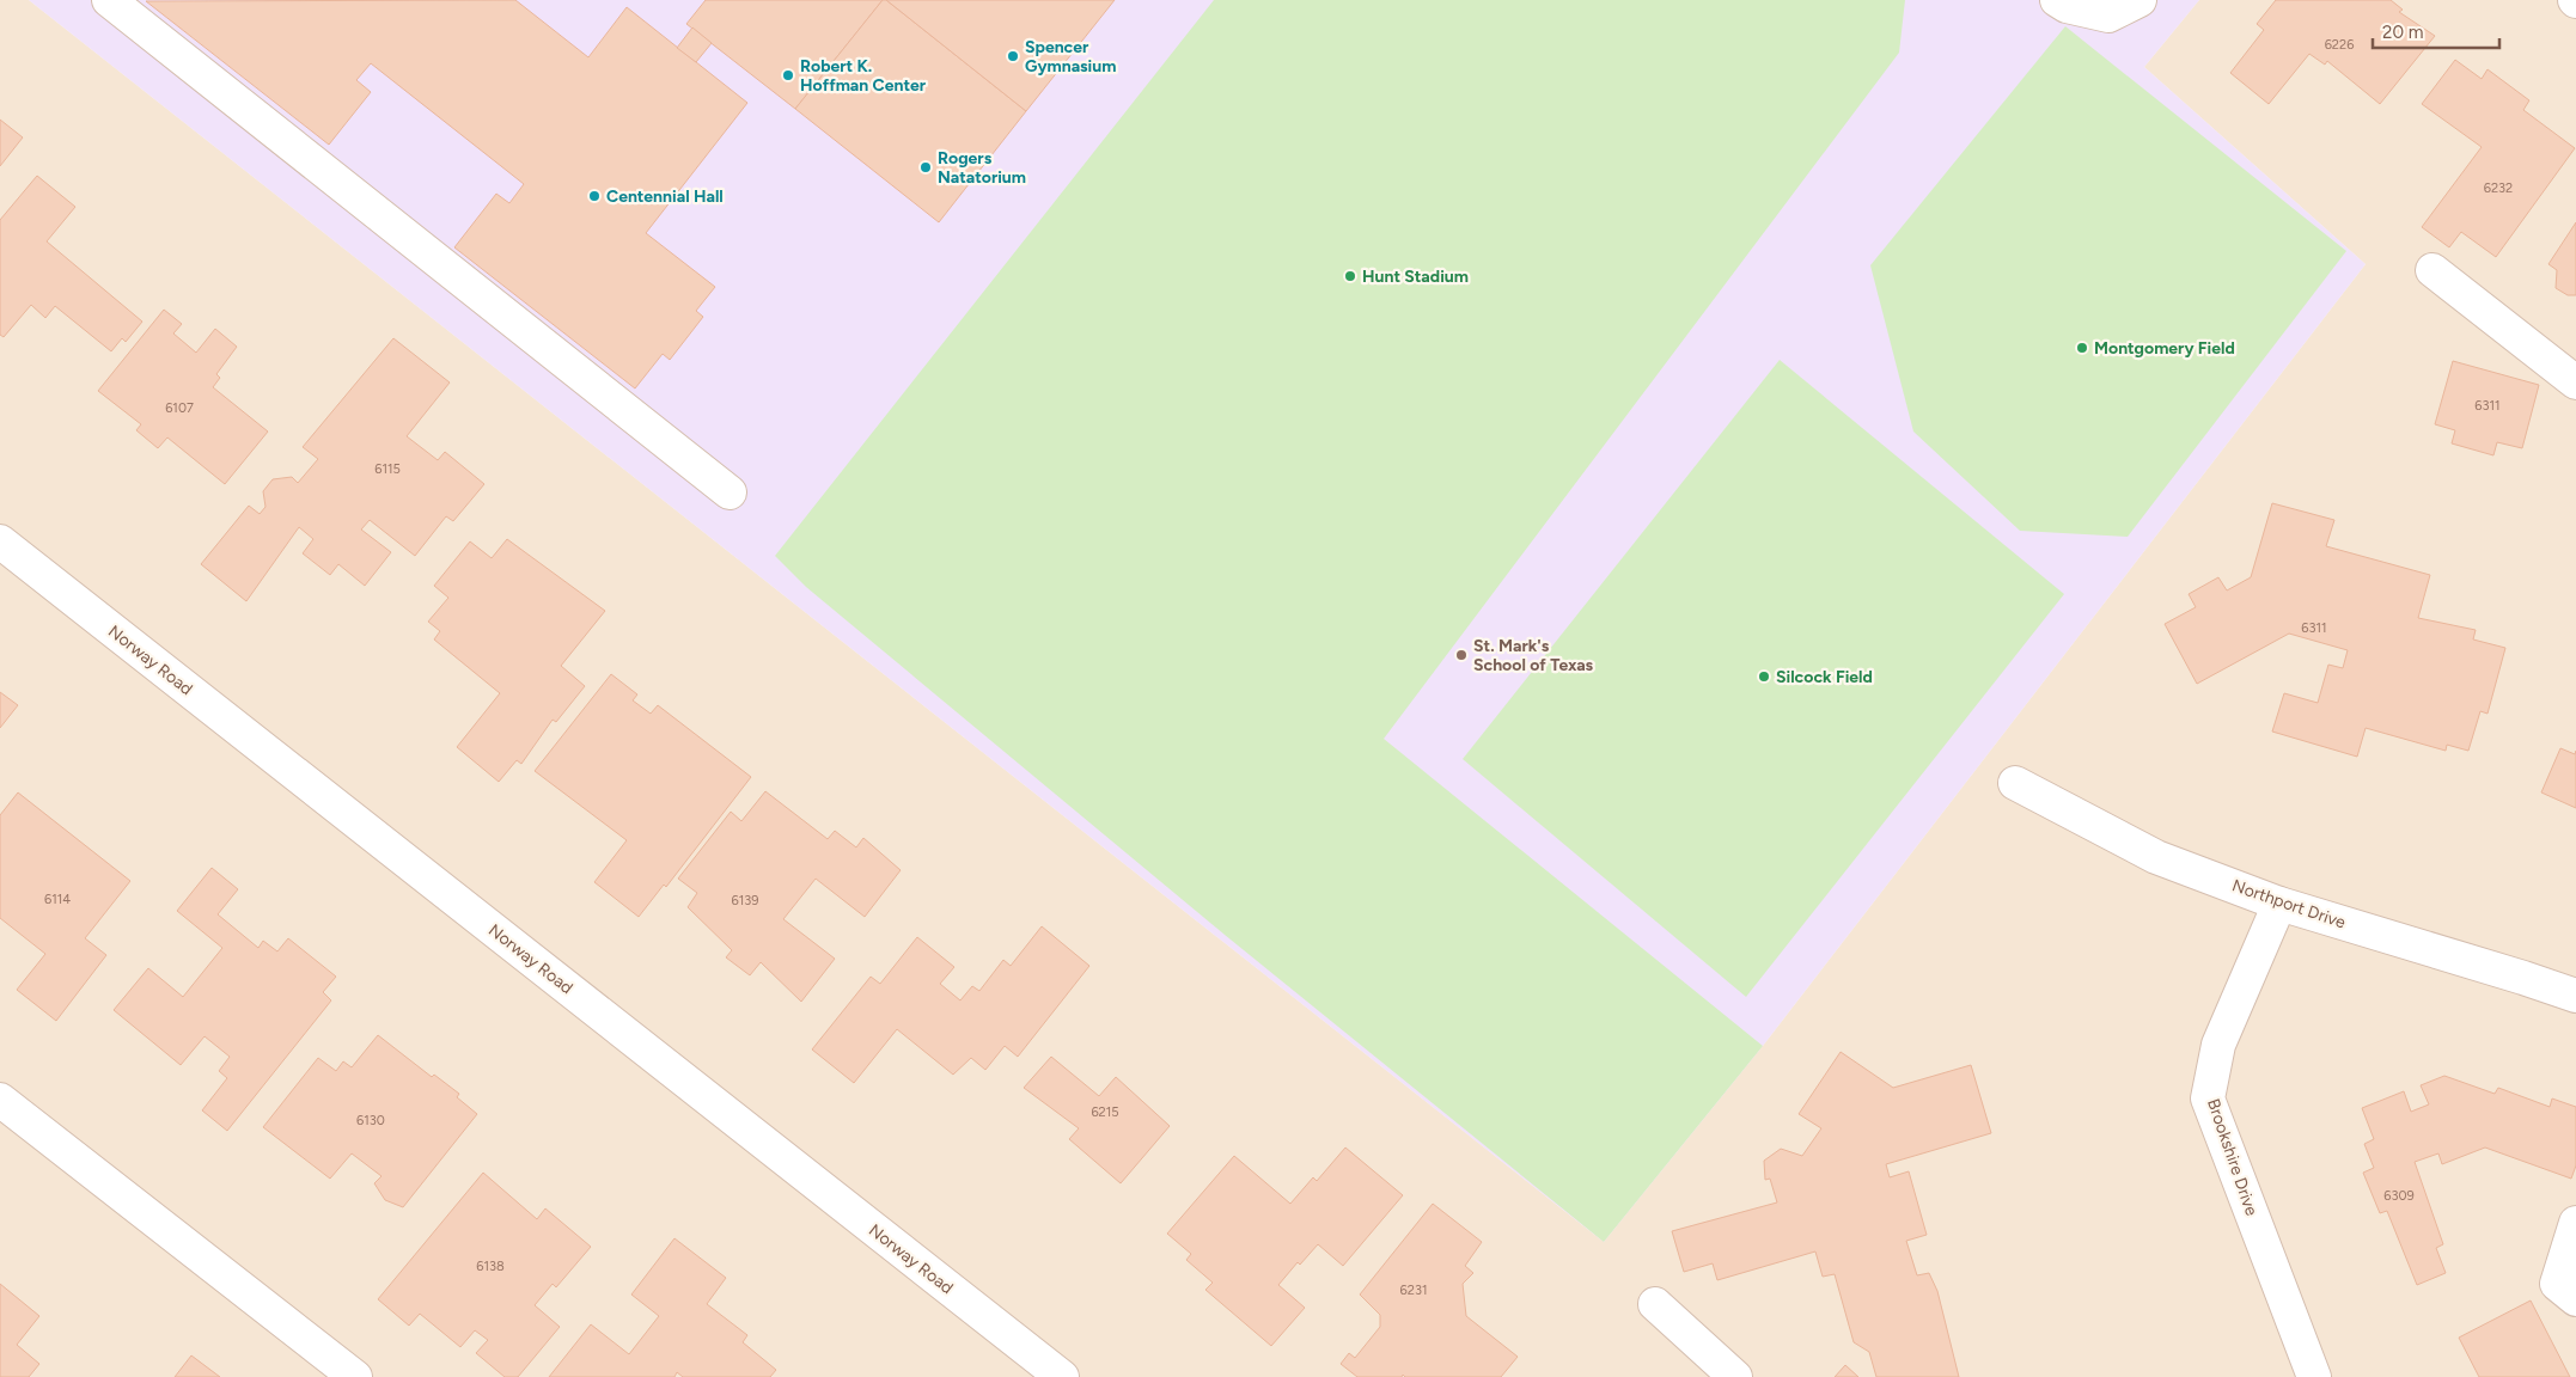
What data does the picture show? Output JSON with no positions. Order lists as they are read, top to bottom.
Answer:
{
  "streets": {
    "street": ["Norway Road", "Northport Drive", "Brookshire Drive"]
  },
  "crossings": [
    ["Northport Drive", "Brookshire Drive"]
  ],
  "places": [
    "Spencer Gymnasium",
    "Robert K. Hoffman Center",
    "Rogers Natatorium",
    "Centennial Hall",
    "Hunt Stadium",
    "Montgomery Field",
    "St. Mark's School of Texas",
    "Silcock Field"
  ],
  "house_numbers": [
    "6226",
    "6232",
    "6311",
    "6107",
    "6115",
    "6311",
    "6114",
    "6139",
    "6215",
    "6130",
    "6309",
    "6138",
    "6231"
  ],
  "scale_bar": "20 m"
}
